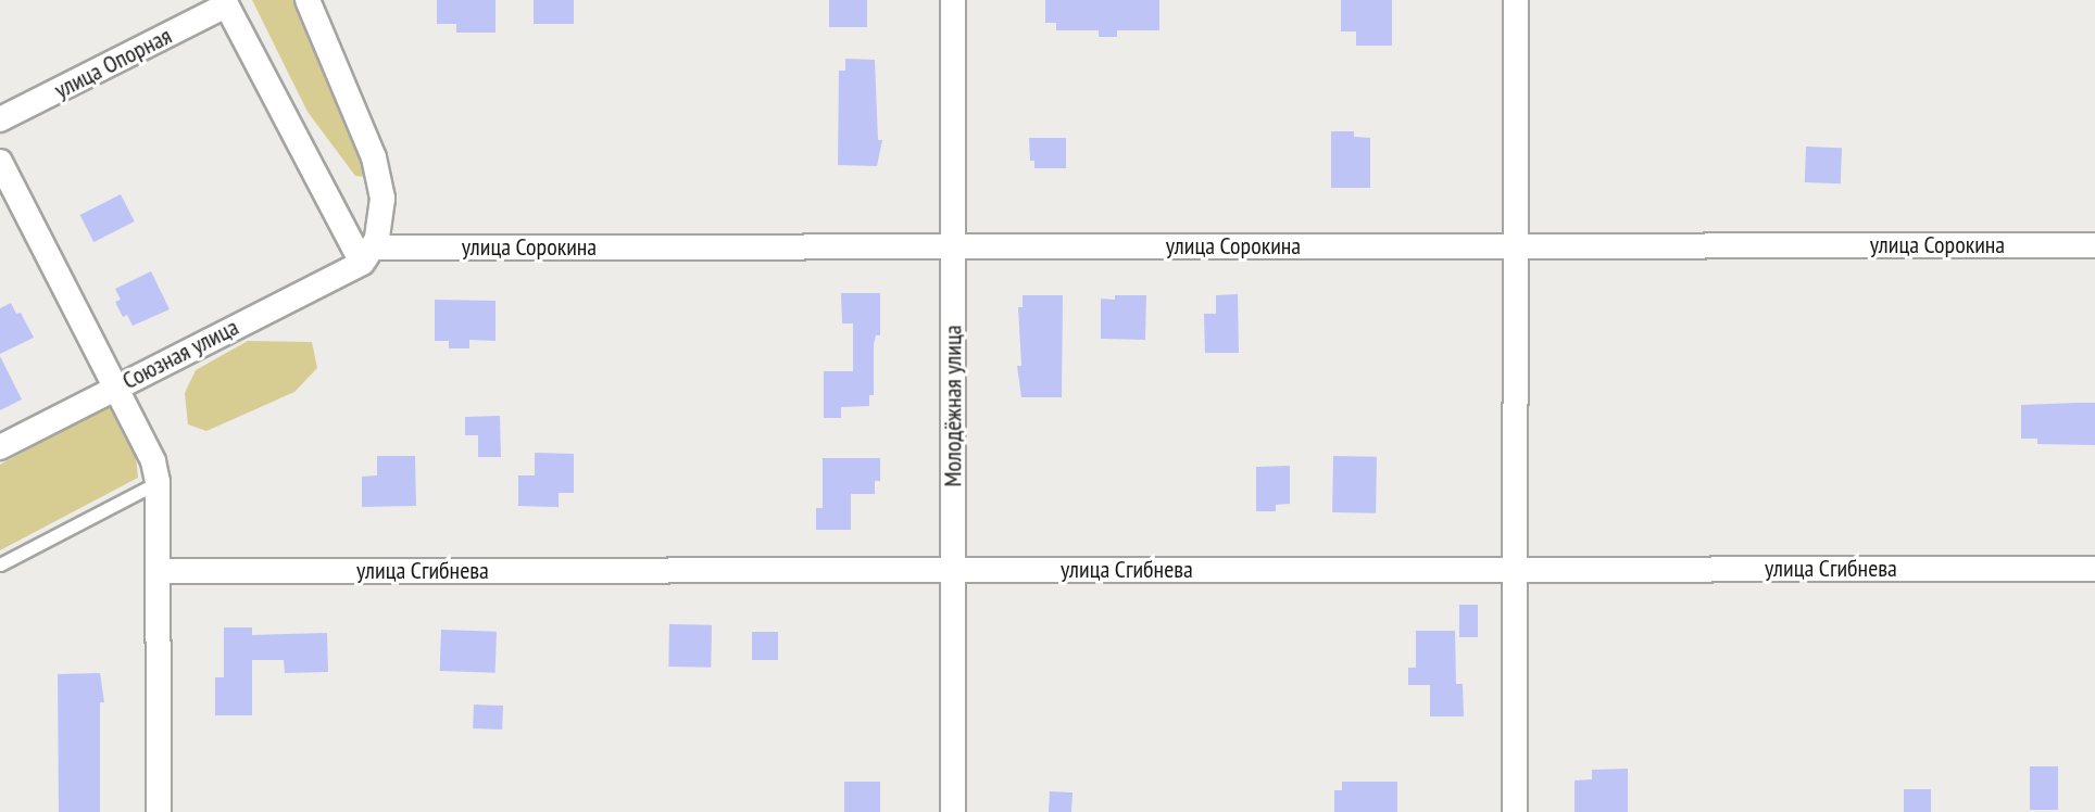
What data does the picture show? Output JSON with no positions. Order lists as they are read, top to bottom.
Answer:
{
  "streets": {
    "street": [
      "улица Опорная",
      "улица Сорокина",
      "Союзная улица",
      "Молодёжная улица",
      "улица Сгибнева"
    ]
  },
  "crossings": [
    ["улица Сорокина", "Союзная улица"],
    ["улица Сорокина", "Молодёжная улица"],
    ["Молодёжная улица", "улица Сгибнева"]
  ]
}
